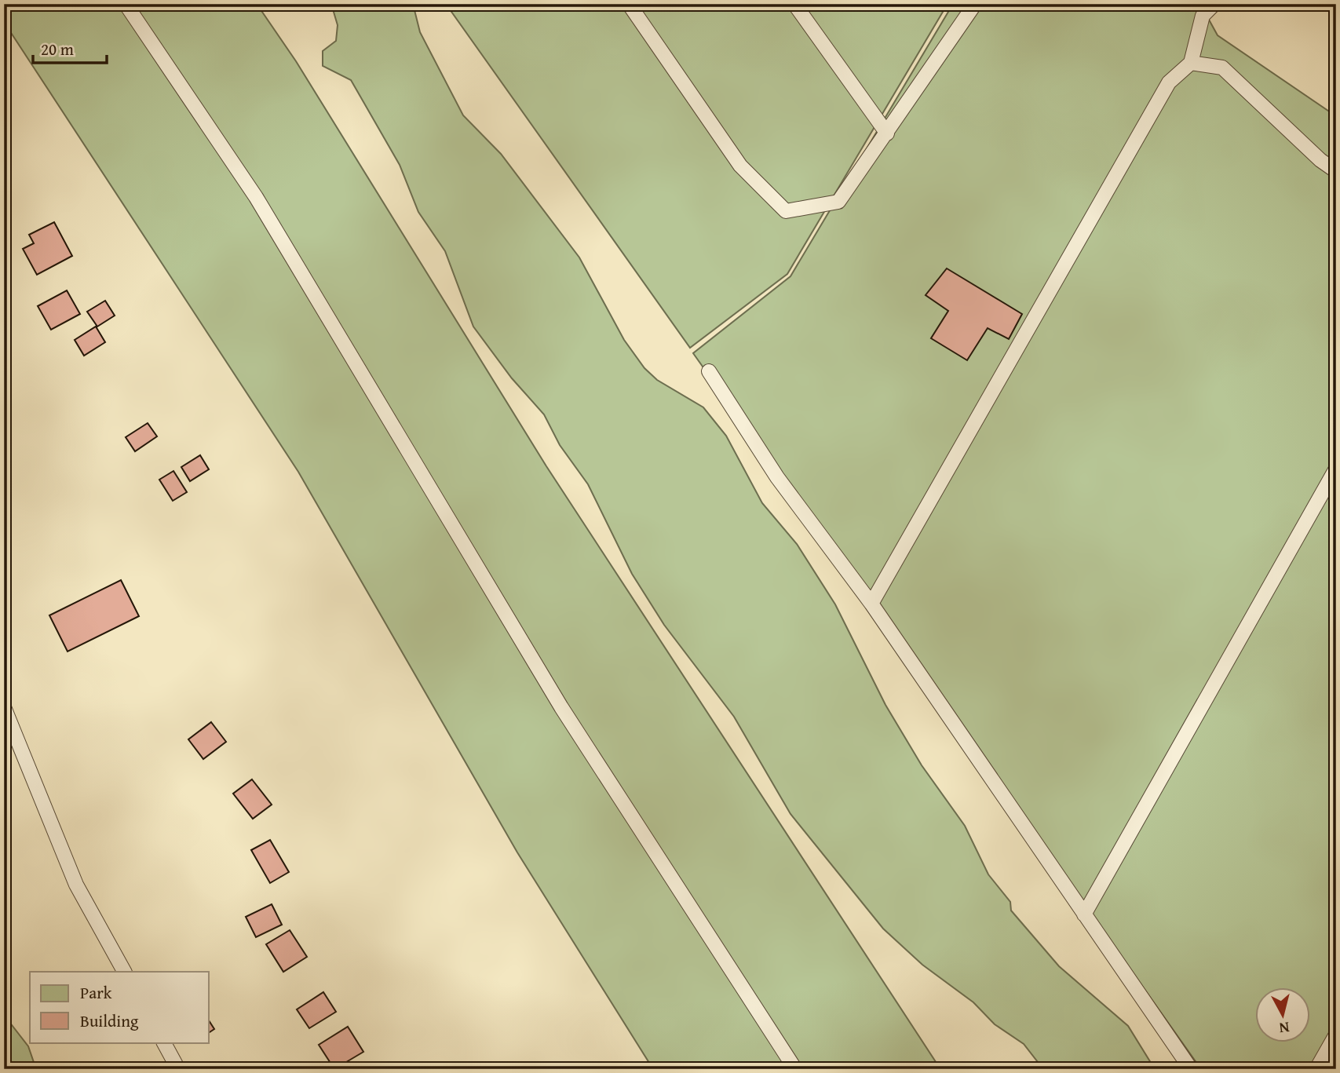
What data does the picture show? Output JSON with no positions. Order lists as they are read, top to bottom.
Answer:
{
  "legend": ["Park", "Building"],
  "scale_bar": "20 m",
  "north": "bottom"
}
